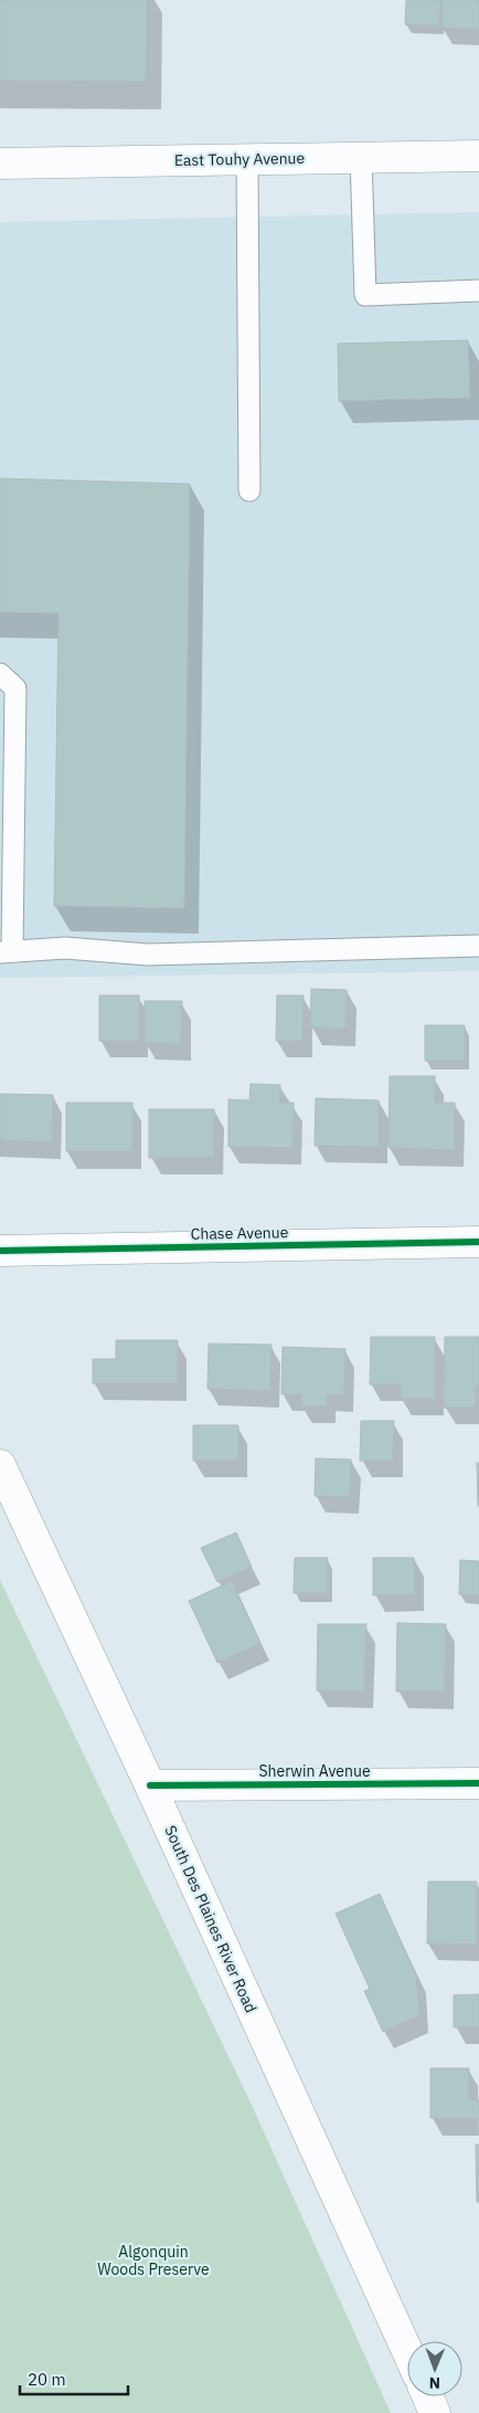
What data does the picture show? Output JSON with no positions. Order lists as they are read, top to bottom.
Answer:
{
  "streets": {
    "main road": [
      "East Touhy Avenue",
      "Chase Avenue",
      "Sherwin Avenue",
      "South Des Plaines River Road"
    ]
  },
  "crossings": [
    ["Sherwin Avenue", "South Des Plaines River Road"]
  ],
  "parks": ["Algonquin Woods Preserve"],
  "scale_bar": "20 m",
  "north": "bottom"
}
